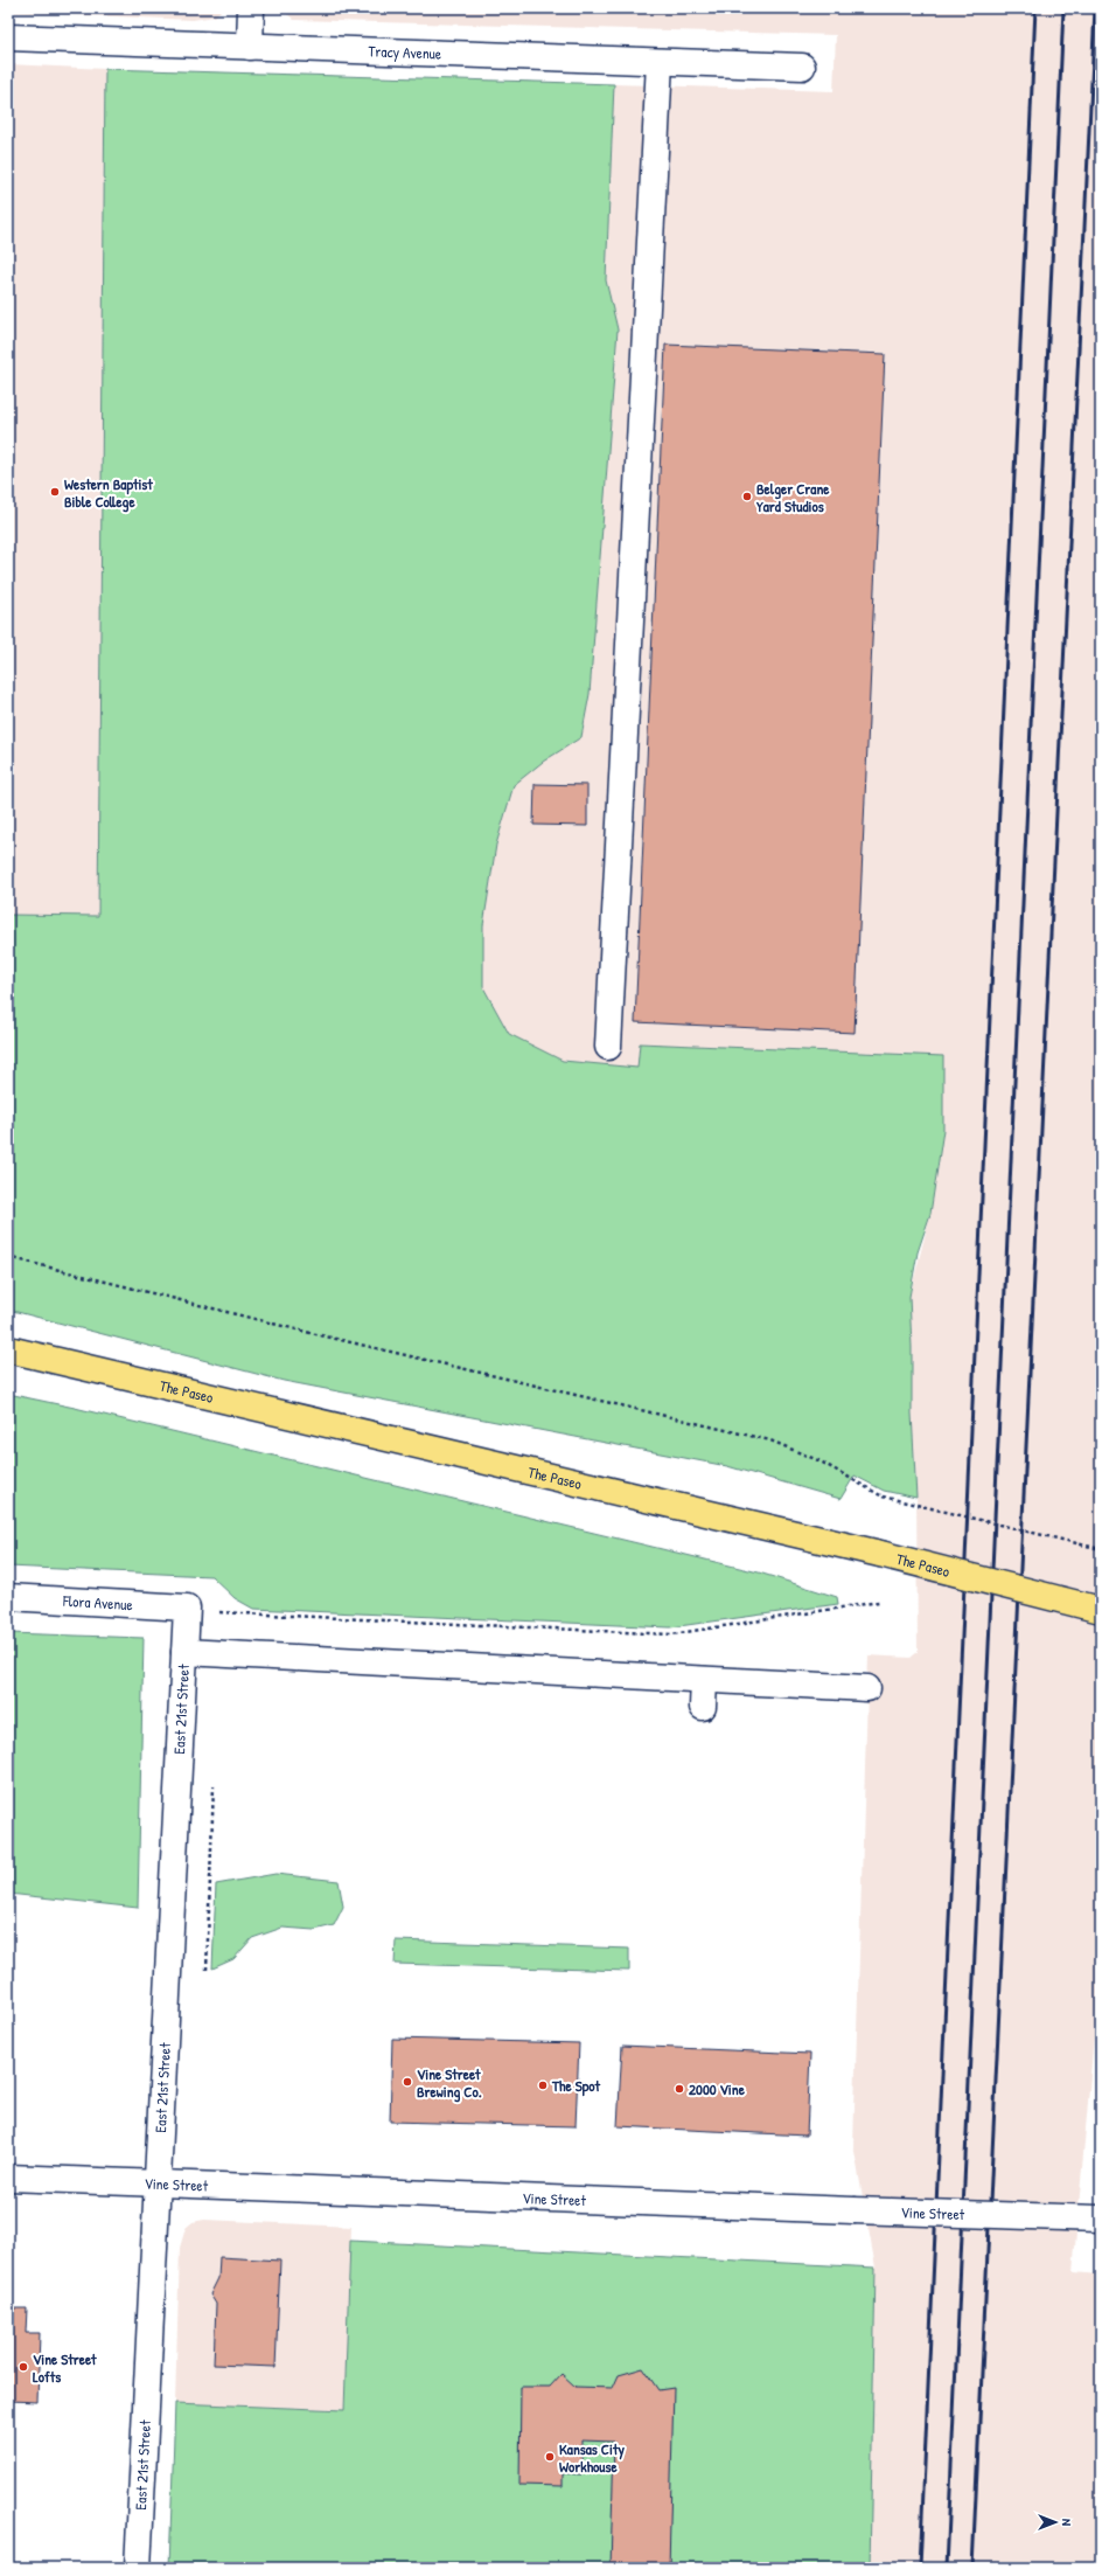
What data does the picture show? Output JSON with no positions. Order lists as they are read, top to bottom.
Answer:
{
  "streets": {
    "main road": ["The Paseo"],
    "street": [
      "Tracy Avenue",
      "Flora Avenue",
      "East 21st Street",
      "Vine Street"
    ]
  },
  "crossings": [
    ["Flora Avenue", "East 21st Street"],
    ["East 21st Street", "Vine Street"]
  ],
  "places": [
    "Western Baptist Bible College",
    "Belger Crane Yard Studios",
    "Vine Street Brewing Co.",
    "The Spot",
    "2000 Vine",
    "Vine Street Lofts",
    "Kansas City Workhouse"
  ],
  "north": "right"
}
